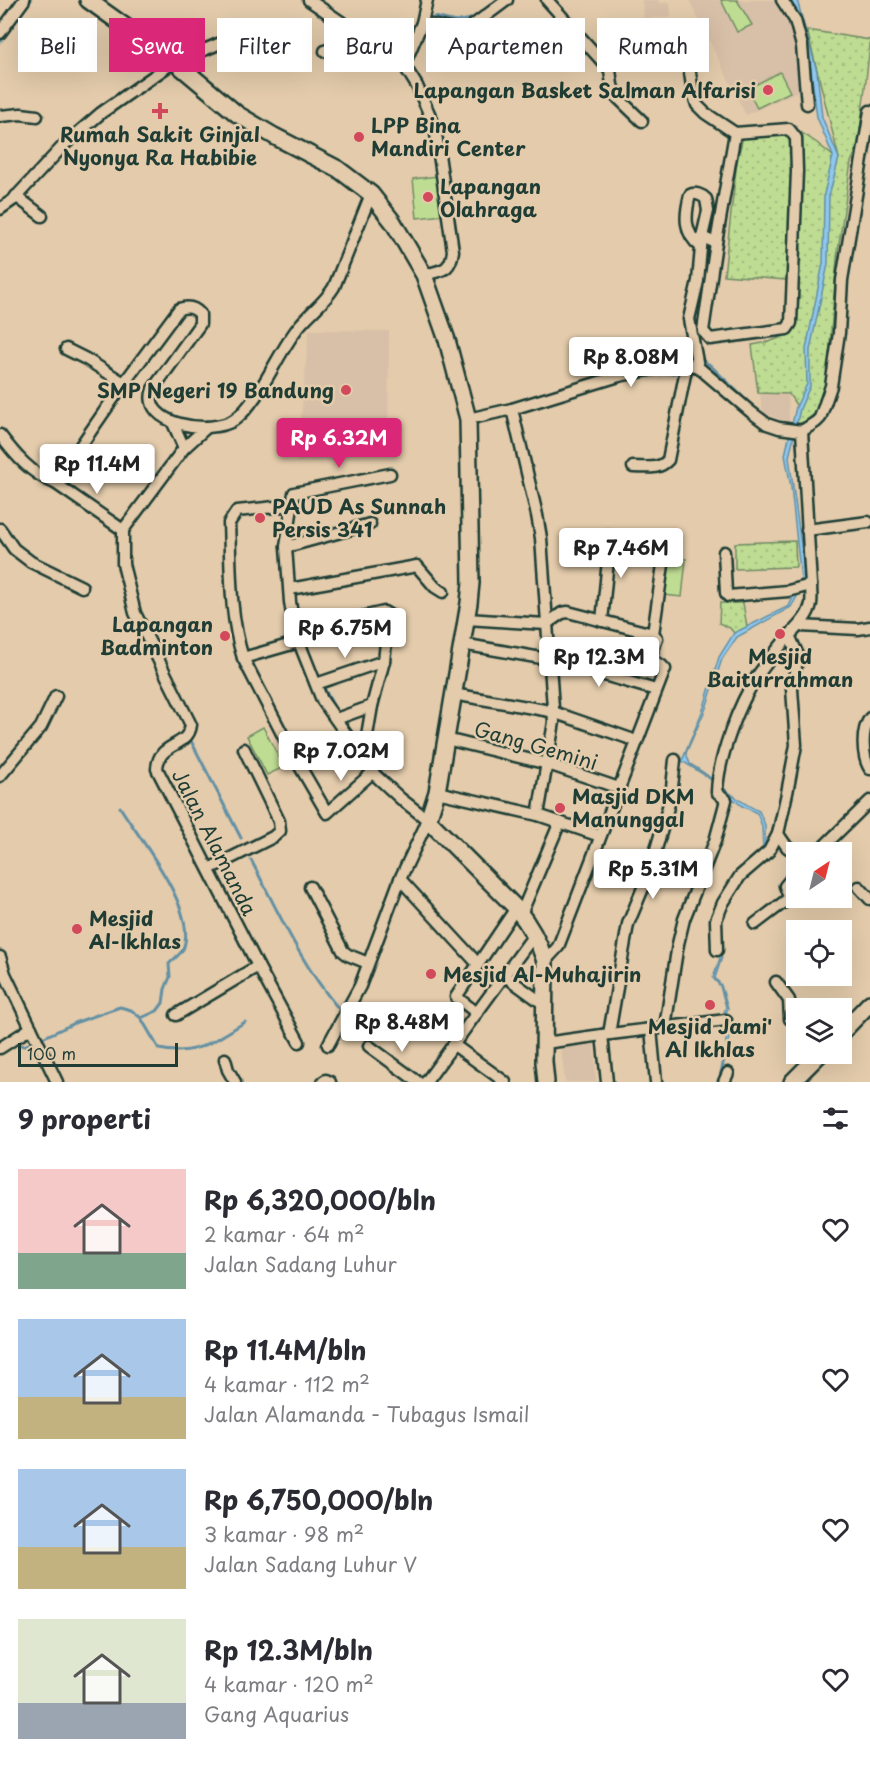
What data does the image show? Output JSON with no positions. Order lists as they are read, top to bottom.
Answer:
{
  "streets": {
    "street": ["Gang Gemini", "Jalan Alamanda"]
  },
  "places": {
    "other": [
      "Lapangan Basket Salman Alfarisi",
      "LPP Bina Mandiri Center",
      "Lapangan Olahraga",
      "SMP Negeri 19 Bandung",
      "PAUD As Sunnah Persis 341",
      "Mesjid Baiturrahman",
      "Lapangan Badminton",
      "Masjid DKM Manunggal",
      "Mesjid Al-Ikhlas",
      "Mesjid Al-Muhajirin",
      "Mesjid Jami' Al Ikhlas"
    ],
    "health": ["Rumah Sakit Ginjal Nyonya Ra Habibie"]
  },
  "scale_bar": "100 m",
  "north": "top right",
  "page": {
    "chip": [
      "Beli",
      "Sewa",
      "Filter",
      "Baru",
      "Apartemen",
      "Rumah"
    ],
    "price": [
      "Rp 8.08M",
      "Rp 6.32M",
      "Rp 11.4M",
      "Rp 7.46M",
      "Rp 6.75M",
      "Rp 12.3M",
      "Rp 7.02M",
      "Rp 5.31M",
      "Rp 8.48M"
    ],
    "scale": "100 m",
    "heading": "9 properti",
    "list": [
      {
        "name": "Rp 6,320,000/bln",
        "note": "2 kamar · 64 m² · Jalan Sadang Luhur"
      },
      {
        "name": "Rp 11.4M/bln",
        "note": "4 kamar · 112 m² · Jalan Alamanda - Tubagus Ismail"
      },
      {
        "name": "Rp 6,750,000/bln",
        "note": "3 kamar · 98 m² · Jalan Sadang Luhur V"
      },
      {
        "name": "Rp 12.3M/bln",
        "note": "4 kamar · 120 m² · Gang Aquarius"
      }
    ]
  }
}
